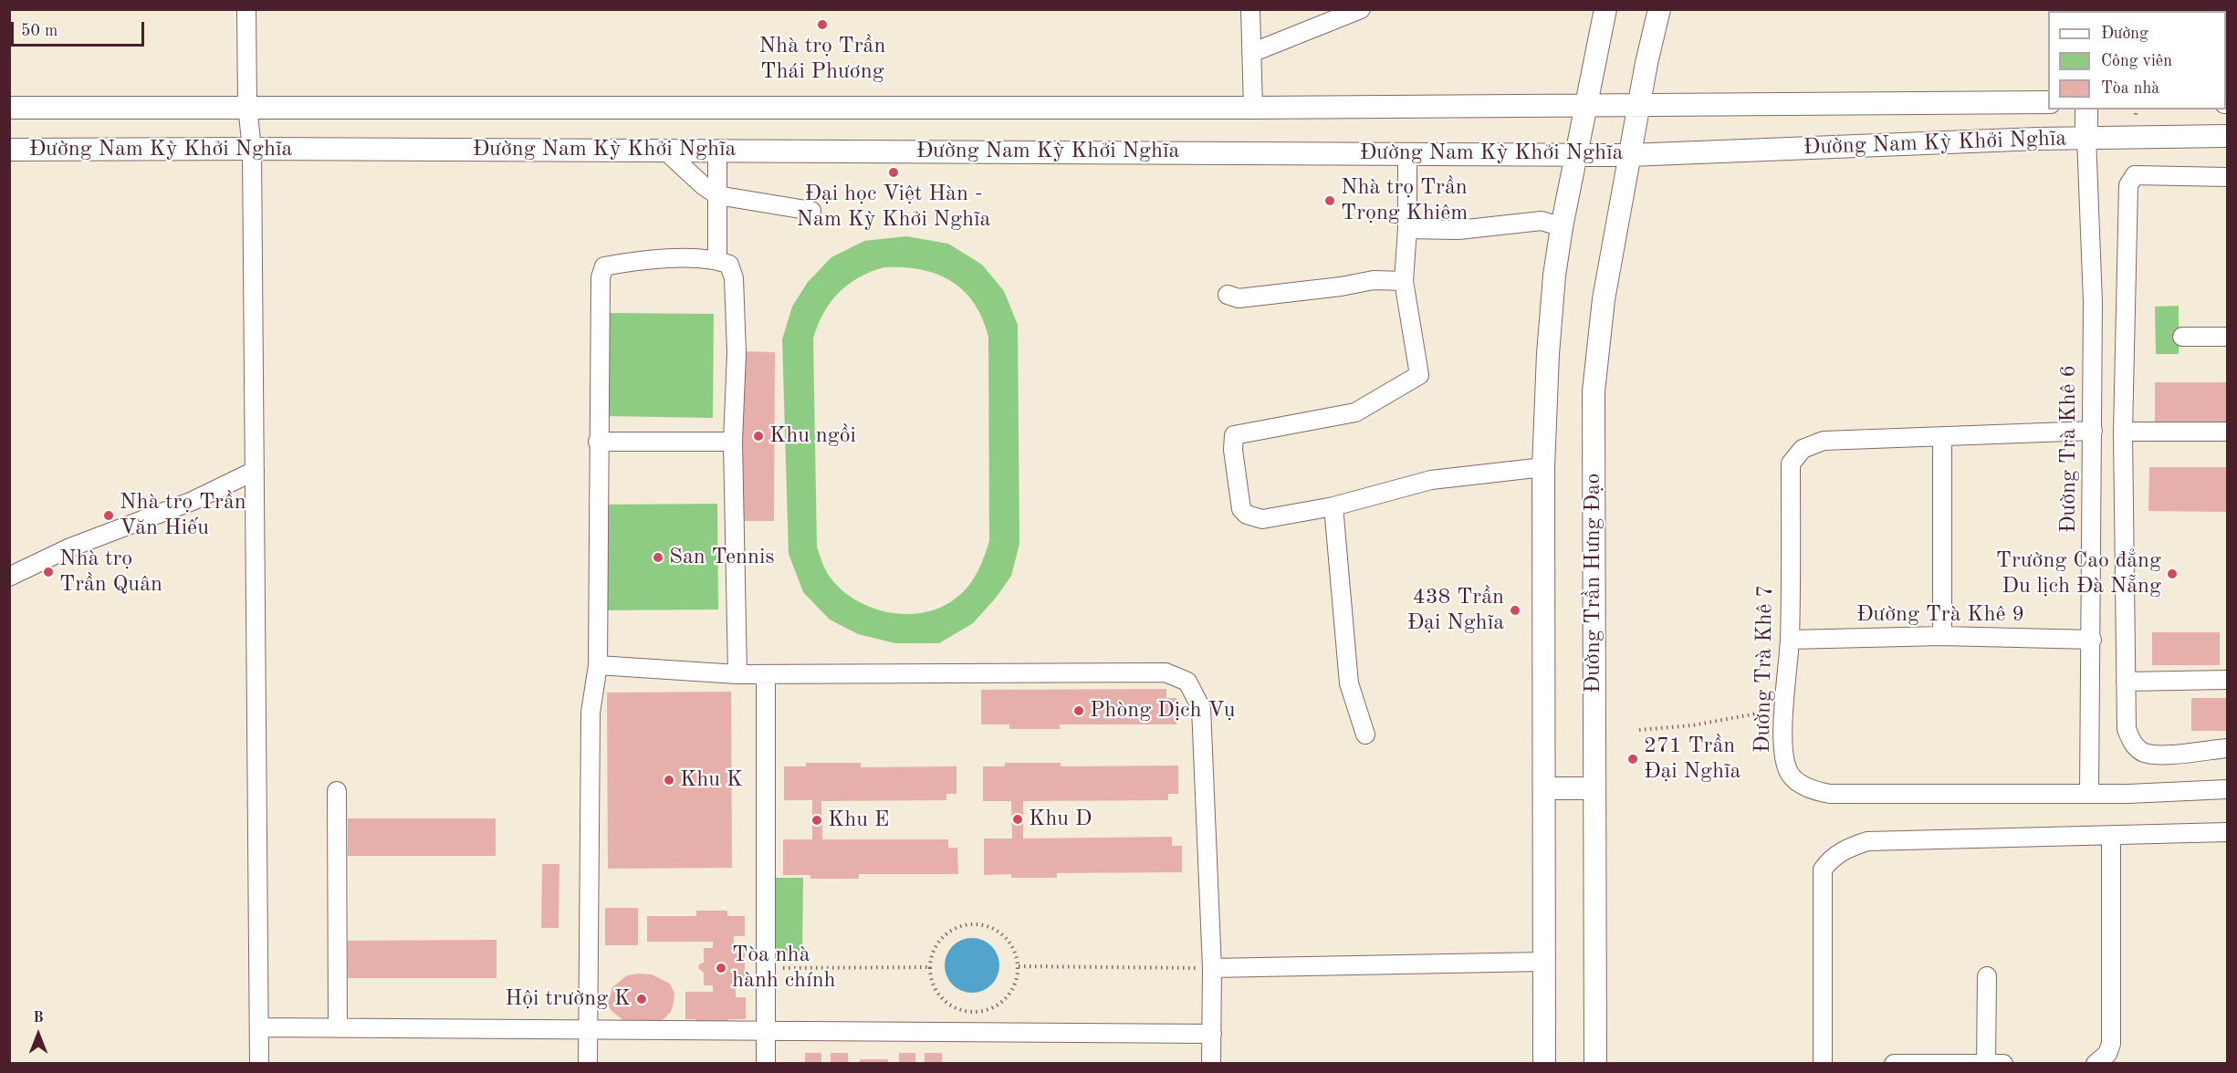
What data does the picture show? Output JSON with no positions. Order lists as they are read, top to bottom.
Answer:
{
  "streets": {
    "main road": ["Đường Nam Kỳ Khởi Nghĩa", "Đường Trần Hưng Đạo"],
    "street": ["Đường Trà Khê 6", "Đường Trà Khê 9", "Đường Trà Khê 7"]
  },
  "crossings": [
    ["Đường Nam Kỳ Khởi Nghĩa", "Đường Trà Khê 6"],
    ["Đường Nam Kỳ Khởi Nghĩa", "Đường Trần Hưng Đạo"],
    ["Đường Trà Khê 6", "Đường Trà Khê 9"],
    ["Đường Trà Khê 6", "Đường Trà Khê 7"],
    ["Đường Trà Khê 9", "Đường Trà Khê 7"]
  ],
  "places": [
    "Nhà trọ Trần Thái Phương",
    "Đại học Việt Hàn - Nam Kỳ Khởi Nghĩa",
    "Nhà trọ Trần Trọng Khiêm",
    "Khu ngồi",
    "Nhà trọ Trần Văn Hiếu",
    "San Tennis",
    "Nhà trọ Trần Quân",
    "Trường Cao đẳng Du lịch Đà Nẵng",
    "438 Trần Đại Nghĩa",
    "Phòng Dịch Vụ",
    "271 Trần Đại Nghĩa",
    "Khu K",
    "Khu D",
    "Khu E",
    "Tòa nhà hành chính",
    "Hội trường K"
  ],
  "legend": ["Đường", "Công viên", "Tòa nhà"],
  "scale_bar": "50 m",
  "north": "top"
}
